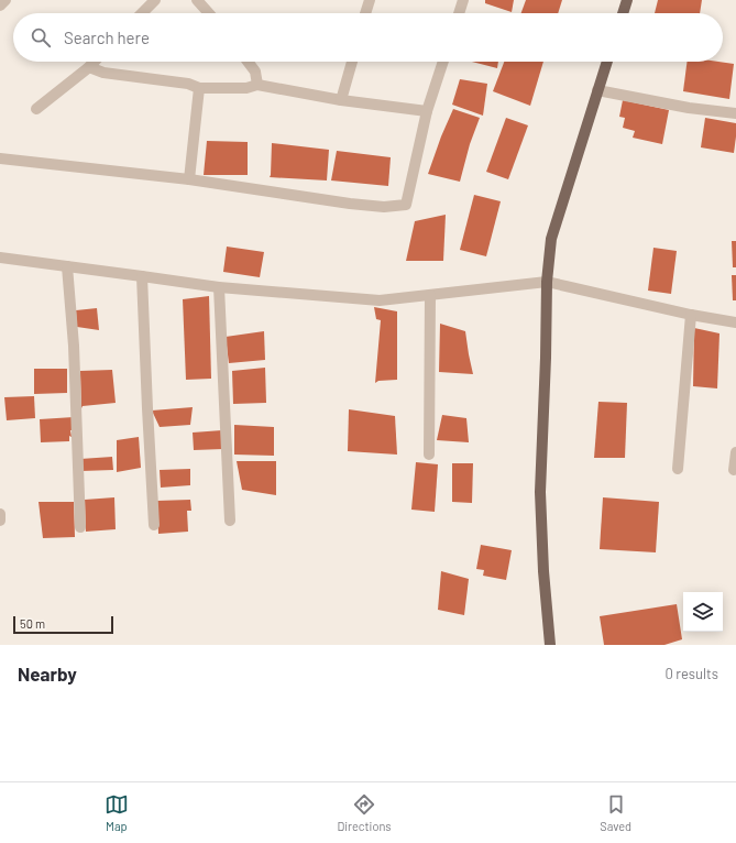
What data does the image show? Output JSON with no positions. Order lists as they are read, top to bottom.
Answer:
{
  "scale_bar": "50 m",
  "page": {
    "search": "Search here",
    "scale": "50 m",
    "heading": ["Nearby", "0 results"],
    "nav": ["Map", "Directions", "Saved"]
  }
}
